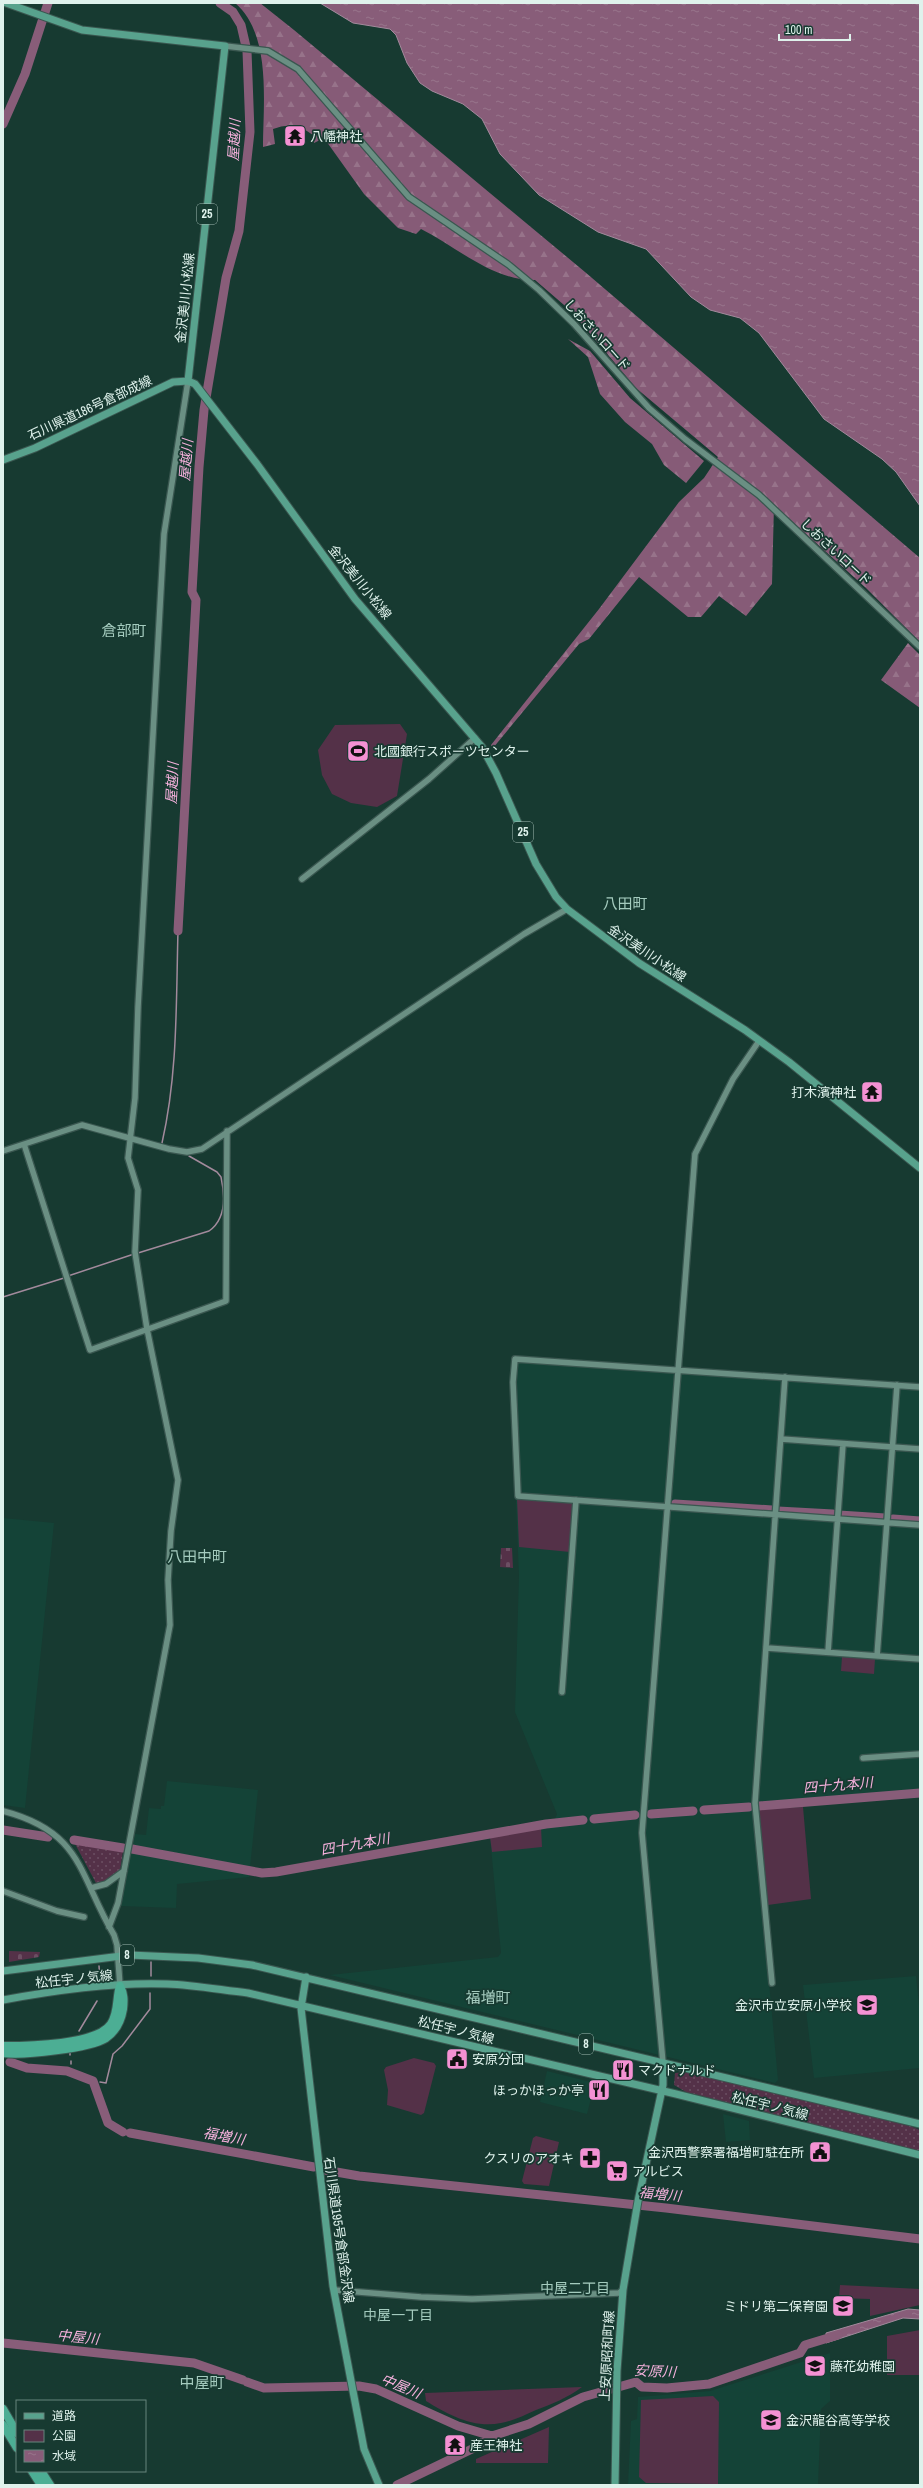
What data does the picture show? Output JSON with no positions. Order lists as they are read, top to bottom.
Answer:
{
  "streets": {
    "main road": [
      "25",
      "金沢美川小松線",
      "石川県道186号倉部成線",
      "8",
      "松任宇ノ気線",
      "石川県道195号倉部金沢線",
      "上安原昭和町線"
    ],
    "street": ["しおさいロード"]
  },
  "crossings": [
    ["金沢美川小松線", "しおさいロード"],
    ["金沢美川小松線", "石川県道186号倉部成線"],
    ["松任宇ノ気線", "石川県道195号倉部金沢線"],
    ["松任宇ノ気線", "上安原昭和町線"]
  ],
  "districts": [
    "倉部町",
    "八田町",
    "八田中町",
    "福増町",
    "中屋二丁目",
    "中屋一丁目",
    "中屋町"
  ],
  "water": [
    "屋越川",
    "四十九本川",
    "福増川",
    "中屋川",
    "安原川"
  ],
  "places": {
    "temple": ["八幡神社", "打木濱神社", "産王神社"],
    "sports": ["北國銀行スポーツセンター"],
    "school or university": [
      "金沢市立安原小学校",
      "ミドリ第二保育園",
      "藤花幼稚園",
      "金沢龍谷高等学校"
    ],
    "public building": ["安原分団", "金沢西警察署福増町駐在所"],
    "restaurant": ["マクドナルド", "ほっかほっか亭"],
    "pharmacy": ["クスリのアオキ"],
    "supermarket": ["アルビス"]
  },
  "legend": ["道路", "公園", "水域"],
  "scale_bar": "100 m"
}
